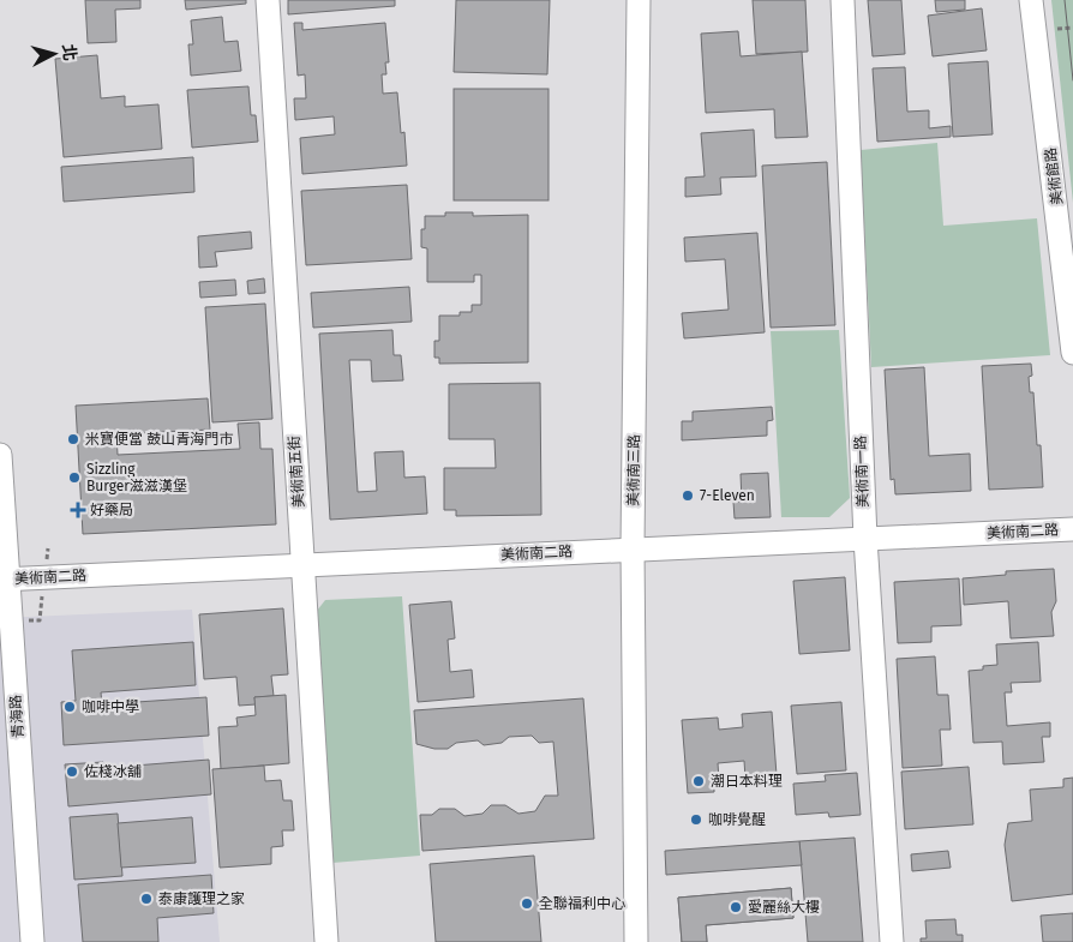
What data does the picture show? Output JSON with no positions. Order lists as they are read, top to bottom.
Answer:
{
  "streets": {
    "street": [
      "美術館路",
      "美術南三路",
      "美術南五街",
      "美術南一路",
      "美術南二路",
      "青海路"
    ]
  },
  "crossings": [
    ["美術南三路", "美術南二路"],
    ["美術南五街", "美術南二路"],
    ["美術南一路", "美術南二路"],
    ["美術南二路", "青海路"]
  ],
  "places": {
    "other": [
      "米寶便當 鼓山青海門市",
      "Sizzling Burger滋滋漢堡",
      "7-Eleven",
      "咖啡中學",
      "佐棧冰舖",
      "潮日本料理",
      "咖啡覺醒",
      "泰康護理之家",
      "全聯福利中心",
      "愛麗絲大樓"
    ],
    "health": ["好藥局"]
  },
  "north": "right"
}
